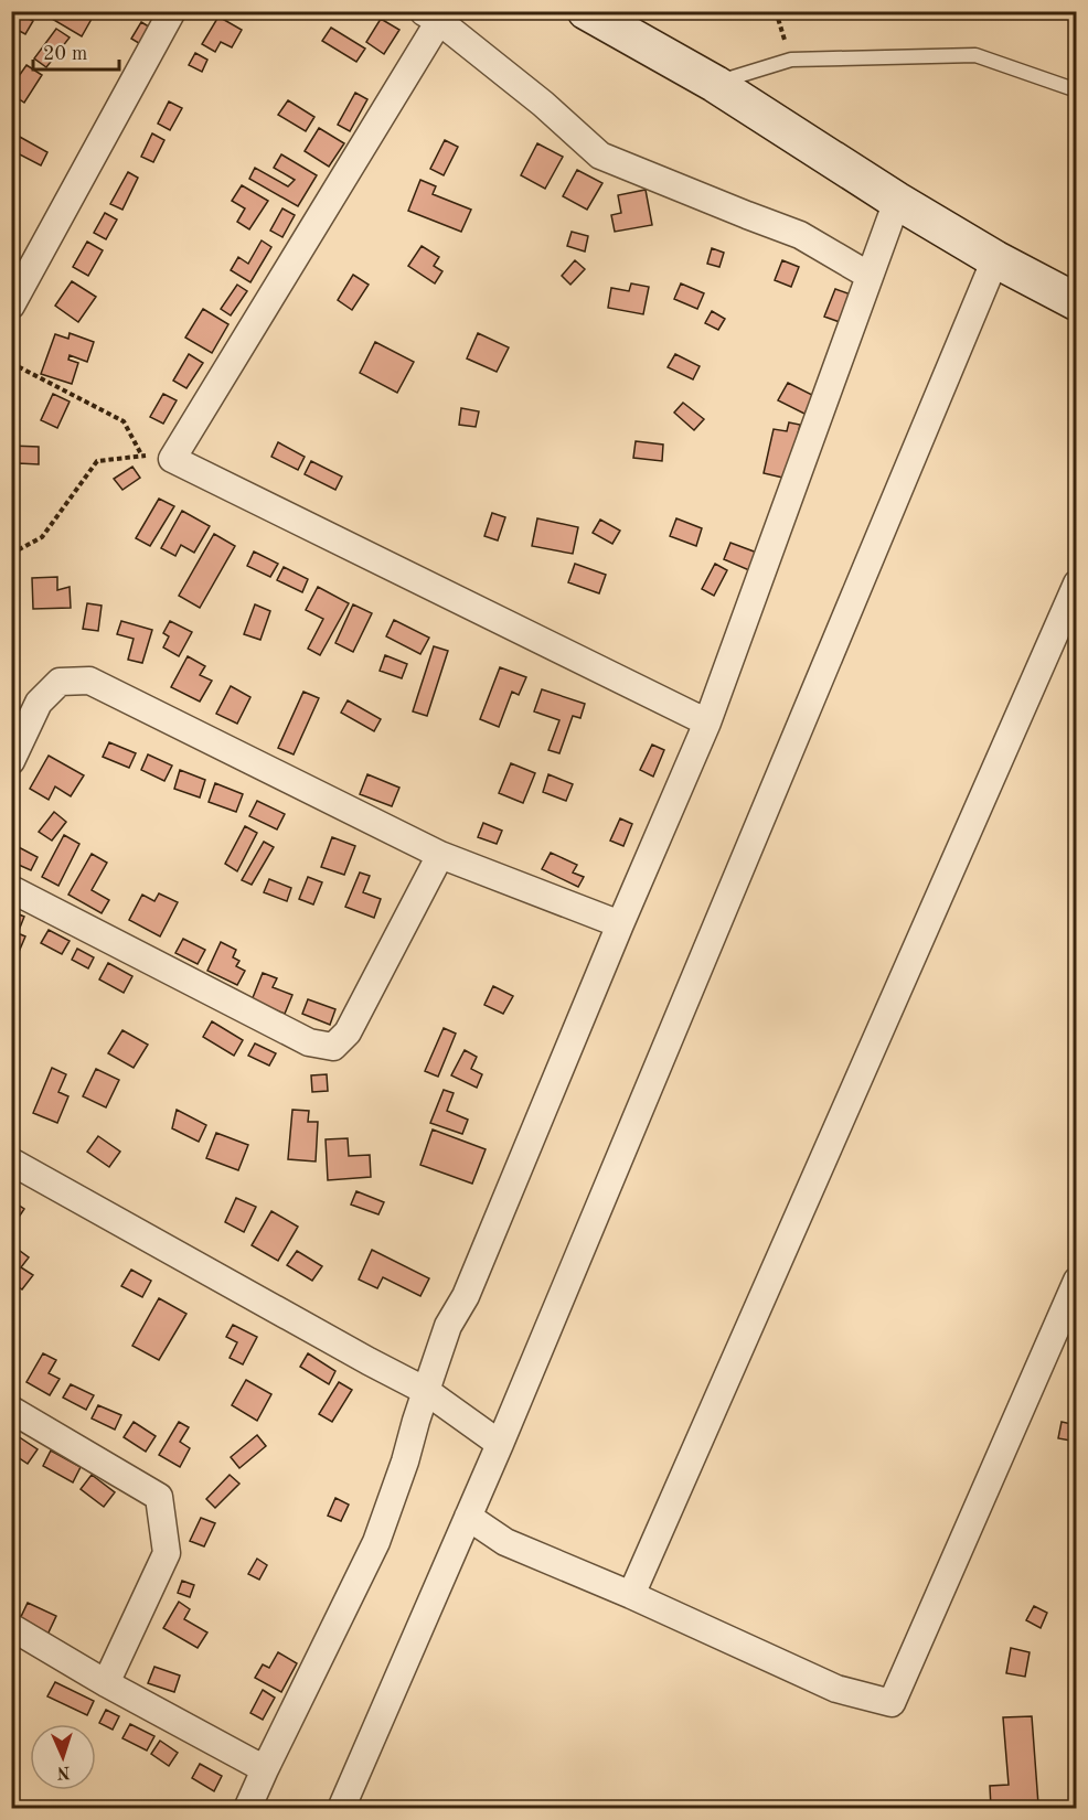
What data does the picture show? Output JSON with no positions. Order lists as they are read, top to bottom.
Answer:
{
  "scale_bar": "20 m",
  "north": "bottom"
}
